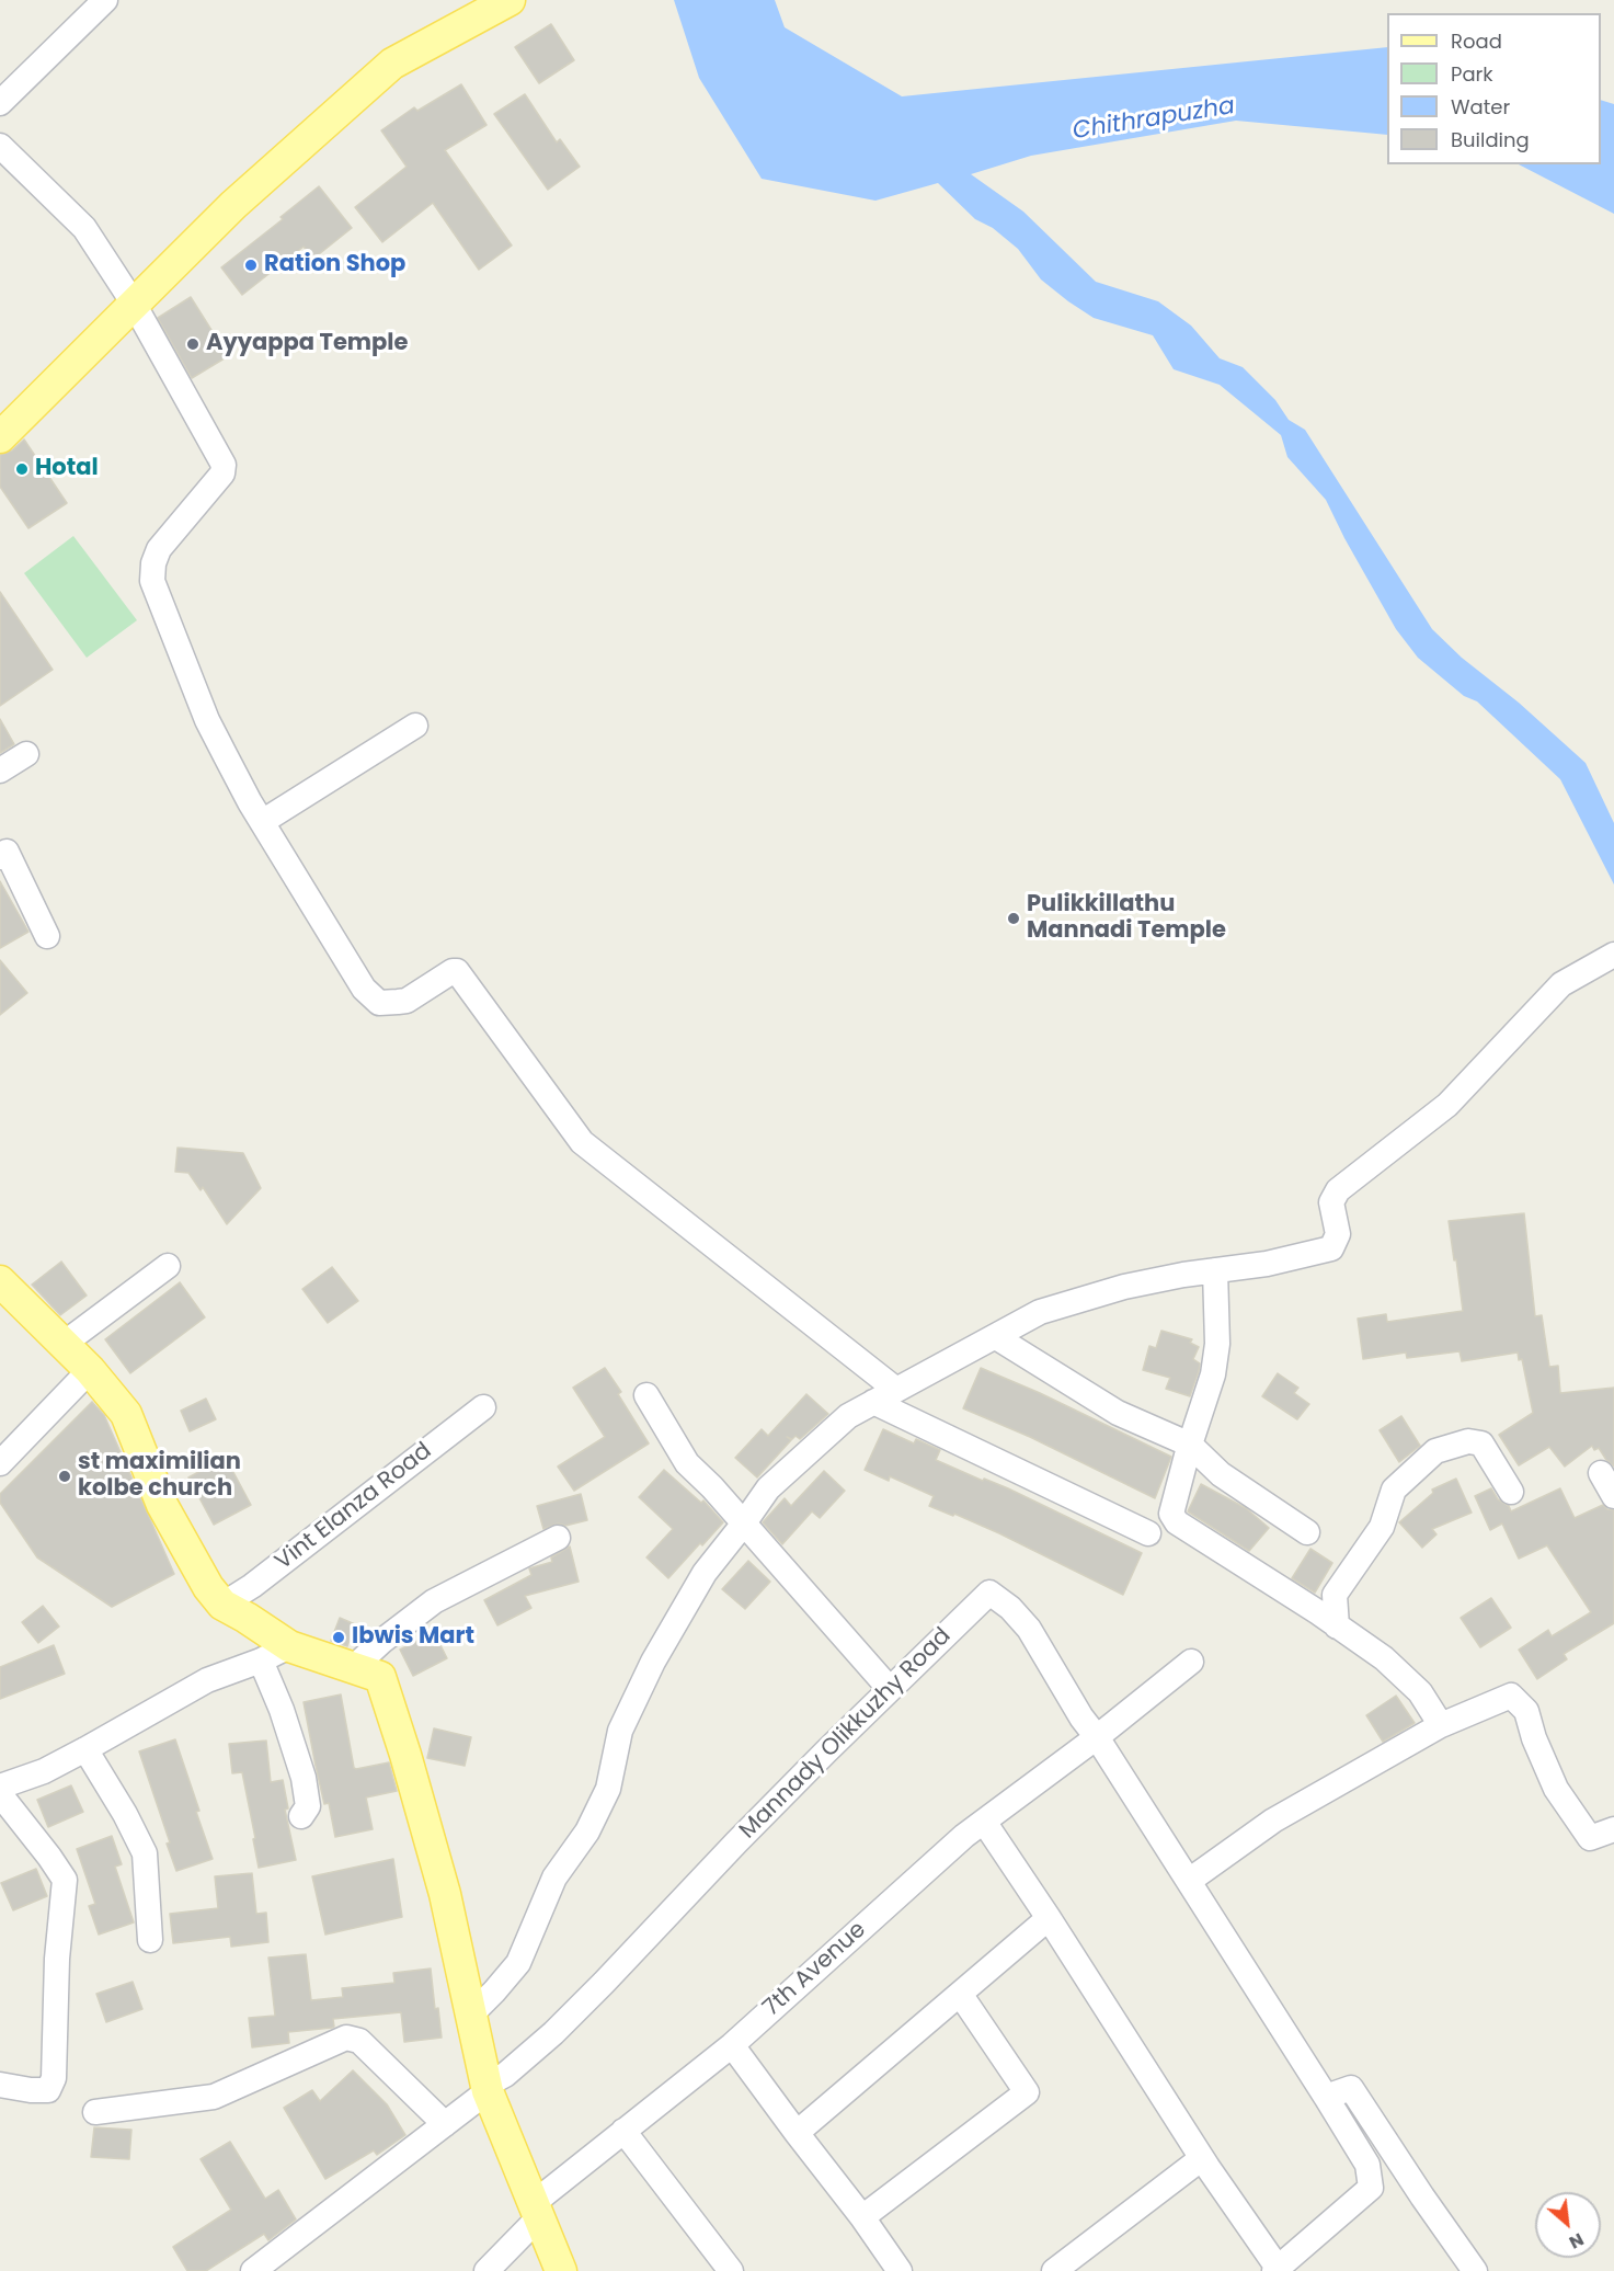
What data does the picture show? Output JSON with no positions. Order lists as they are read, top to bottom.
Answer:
{
  "streets": {
    "street": ["Vint Elanza Road", "Mannady Olikkuzhy Road", "7th Avenue"]
  },
  "crossings": [
    ["Mannady Olikkuzhy Road", "7th Avenue"]
  ],
  "water": ["Chithrapuzha"],
  "places": [
    "Ration Shop",
    "Ayyappa Temple",
    "Hotal",
    "Pulikkillathu Mannadi Temple",
    "st maximilian kolbe church",
    "Ibwis Mart"
  ],
  "legend": [
    "Road",
    "Park",
    "Water",
    "Building"
  ],
  "north": "bottom right"
}
